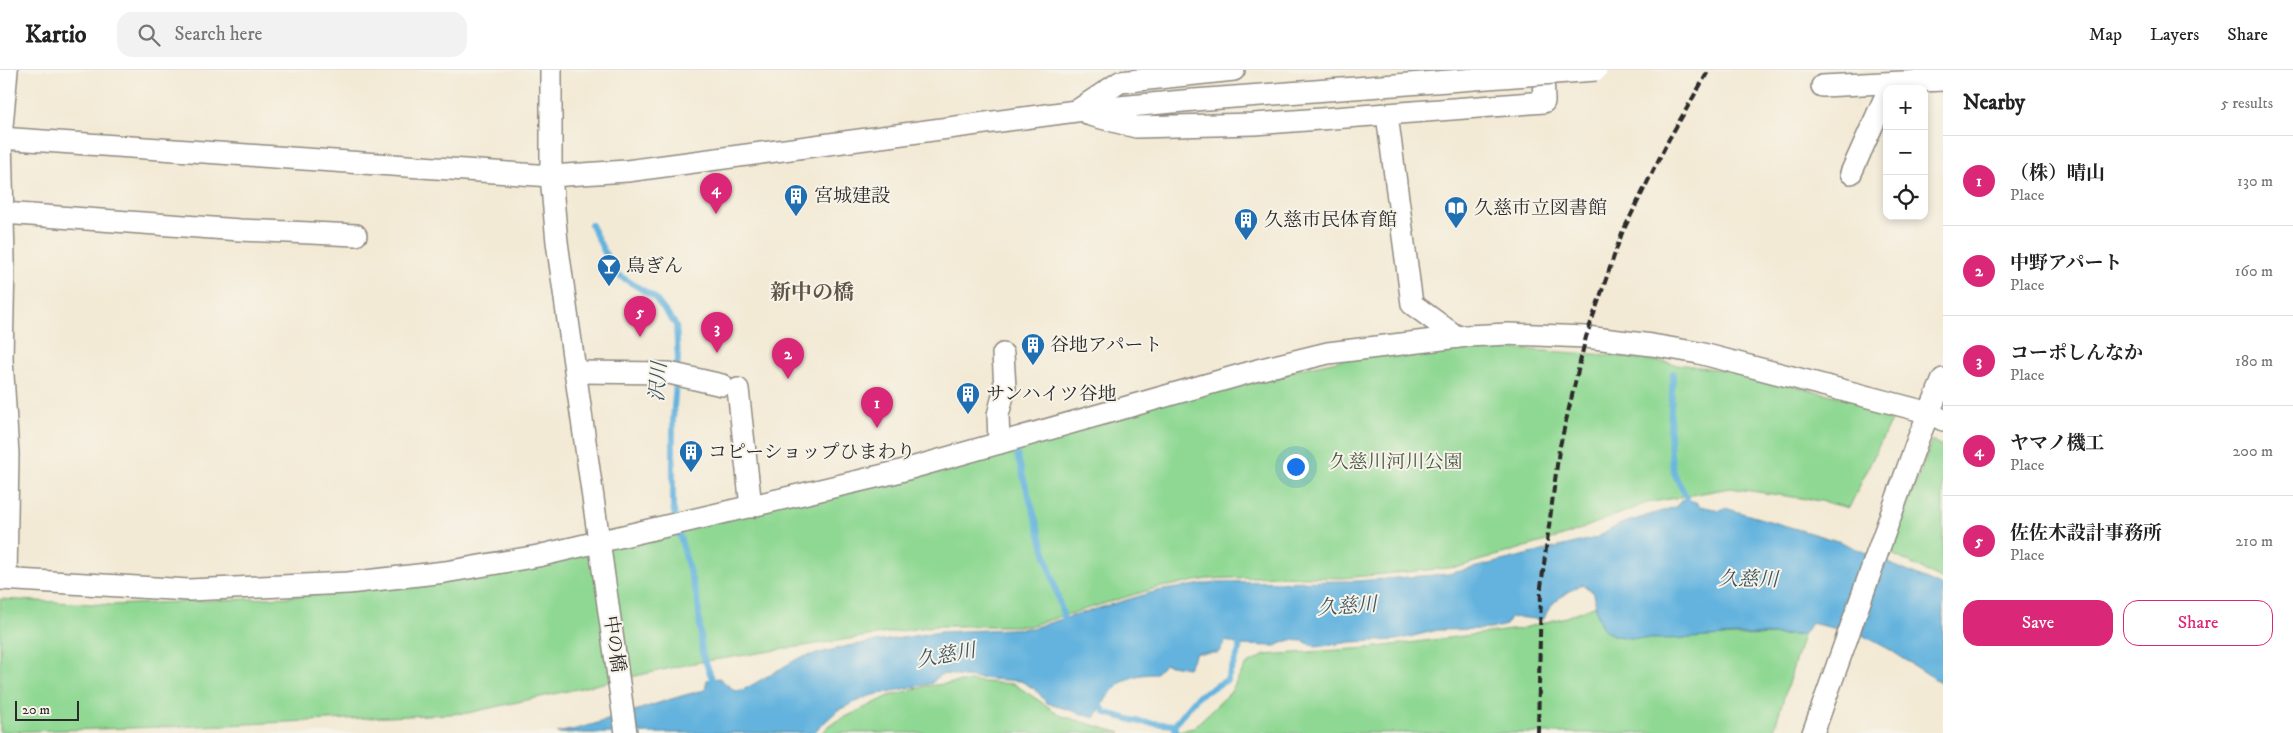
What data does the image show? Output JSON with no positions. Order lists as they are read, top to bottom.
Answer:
{
  "streets": {
    "street": ["中の橋"]
  },
  "districts": ["新中の橋"],
  "water": ["沢川", "久慈川"],
  "parks": ["久慈川河川公園"],
  "places": {
    "building": [
      "宮城建設",
      "久慈市民体育館",
      "谷地アパート",
      "サンハイツ谷地",
      "コピーショップひまわり"
    ],
    "library": ["久慈市立図書館"],
    "bar": ["鳥ぎん"]
  },
  "scale_bar": "20 m",
  "page": {
    "header": "Kartio",
    "search": "Search here",
    "nav": ["Map", "Layers", "Share"],
    "heading": ["Nearby", "5 results"],
    "map_buttons": ["+", "−"],
    "list": [
      {
        "mark": "1",
        "name": "（株）晴山",
        "note": "Place",
        "value": "130 m"
      },
      {
        "mark": "2",
        "name": "中野アパート",
        "note": "Place",
        "value": "160 m"
      },
      {
        "mark": "3",
        "name": "コーポしんなか",
        "note": "Place",
        "value": "180 m"
      },
      {
        "mark": "4",
        "name": "ヤマノ機工",
        "note": "Place",
        "value": "200 m"
      },
      {
        "mark": "5",
        "name": "佐佐木設計事務所",
        "note": "Place",
        "value": "210 m"
      }
    ],
    "pins": [
      "4",
      "5",
      "3",
      "2",
      "1"
    ],
    "buttons": ["Save", "Share"],
    "scale": "20 m"
  }
}
